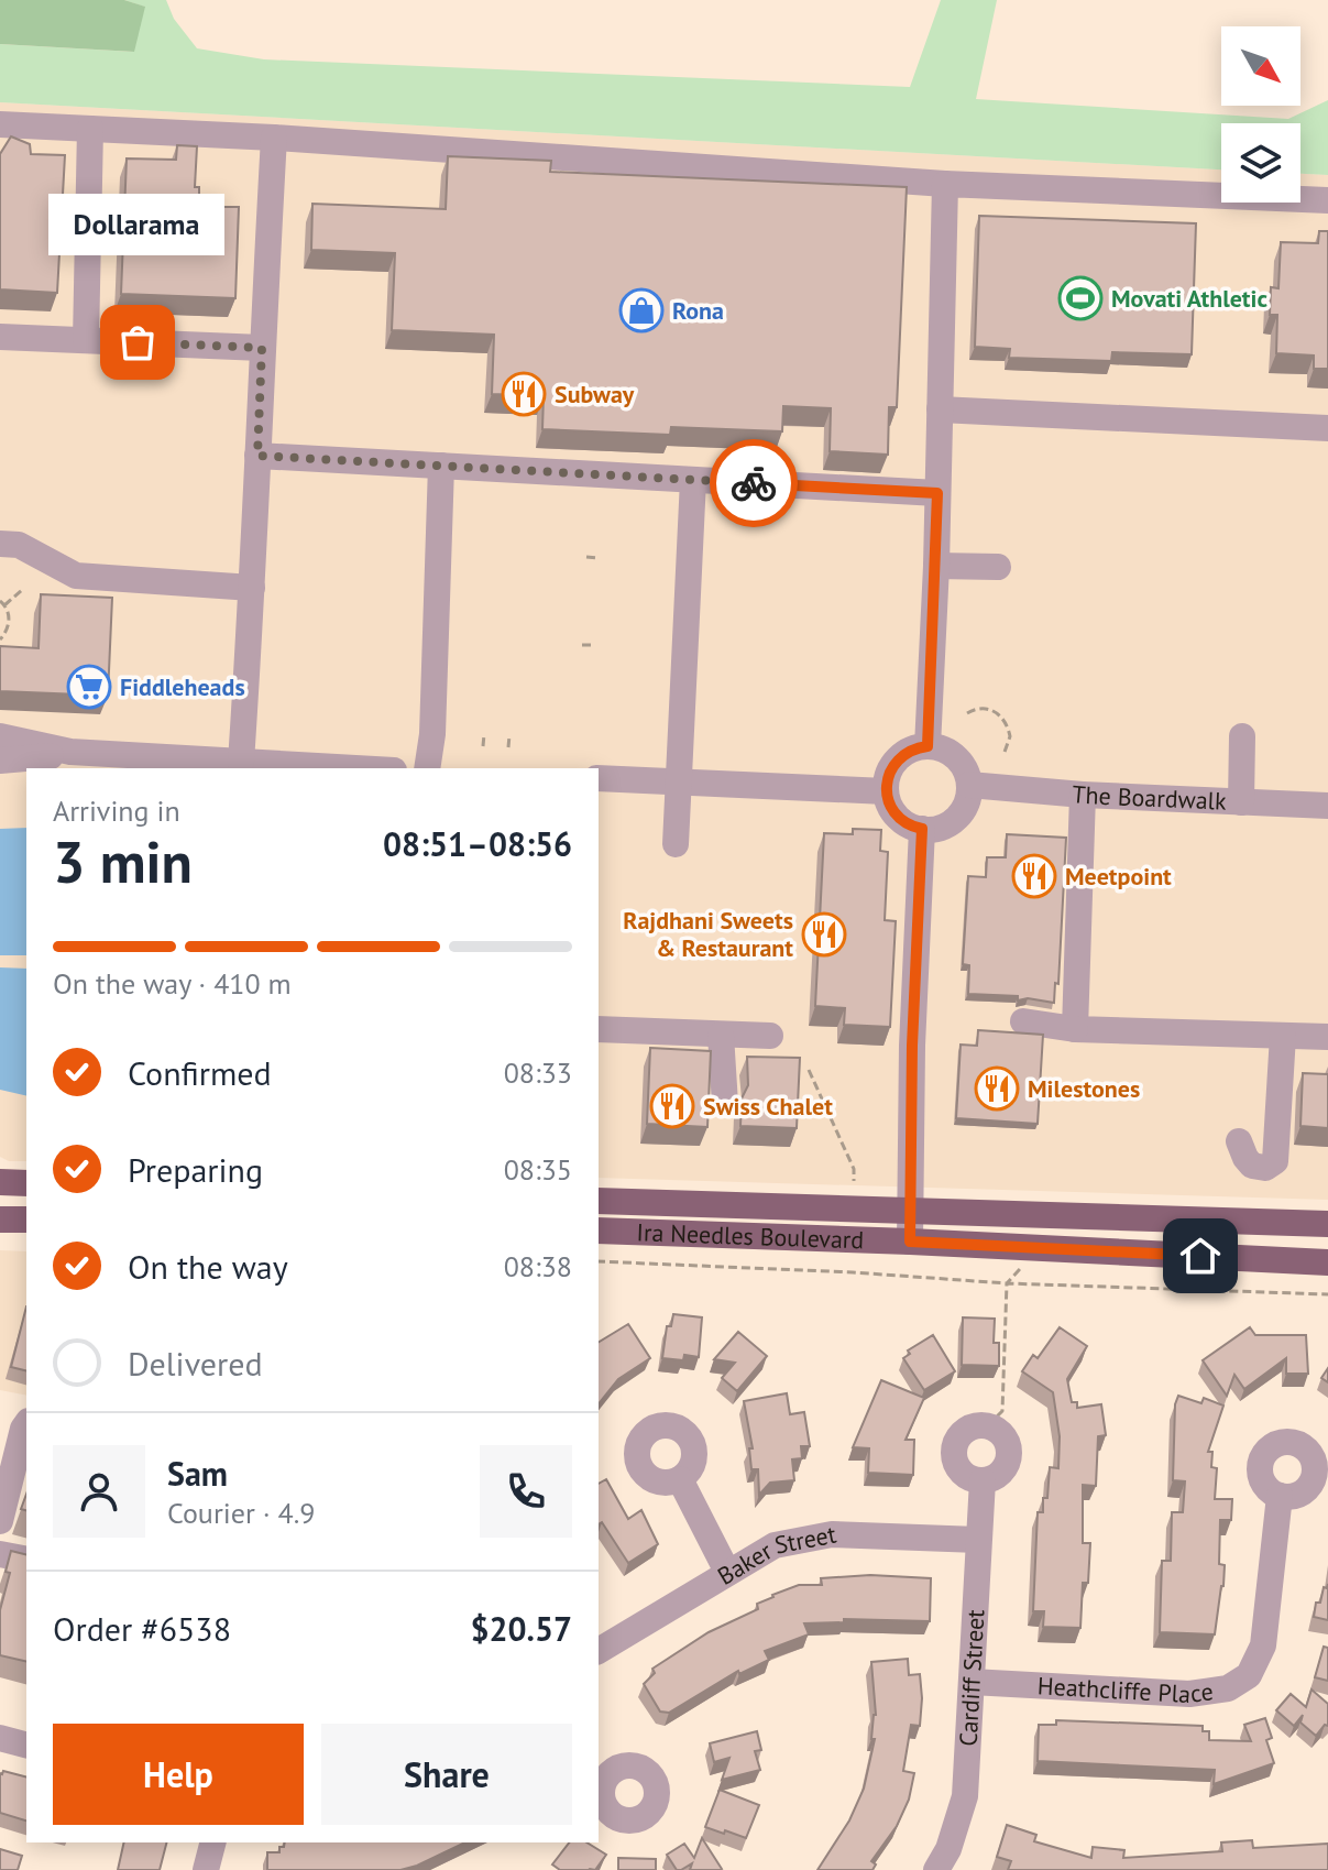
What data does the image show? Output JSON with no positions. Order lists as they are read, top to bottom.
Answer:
{
  "streets": {
    "main road": ["Ira Needles Boulevard"],
    "street": [
      "The Boardwalk",
      "Baker Street",
      "Cardiff Street",
      "Heathcliffe Place"
    ]
  },
  "crossings": [
    ["Baker Street", "Cardiff Street"],
    ["Cardiff Street", "Heathcliffe Place"]
  ],
  "places": {
    "sports": ["Movati Athletic"],
    "shop": ["Rona"],
    "other": ["Dollarama"],
    "restaurant": [
      "Subway",
      "Meetpoint",
      "Rajdhani Sweets & Restaurant",
      "Milestones",
      "Swiss Chalet"
    ],
    "supermarket": ["Fiddleheads"]
  },
  "north": "bottom right",
  "page": {
    "bubble": "Dollarama",
    "heading": ["3 min", "Arriving in", "08:51–08:56"],
    "panel": [
      "Sam",
      "Courier · 4.9",
      "Order #6538",
      "$20.57"
    ],
    "bar": "On the way · 410 m",
    "list": [
      ["Confirmed", "08:33"],
      ["Preparing", "08:35"],
      ["On the way", "08:38"],
      "Delivered"
    ],
    "buttons": ["Help", "Share"]
  }
}
